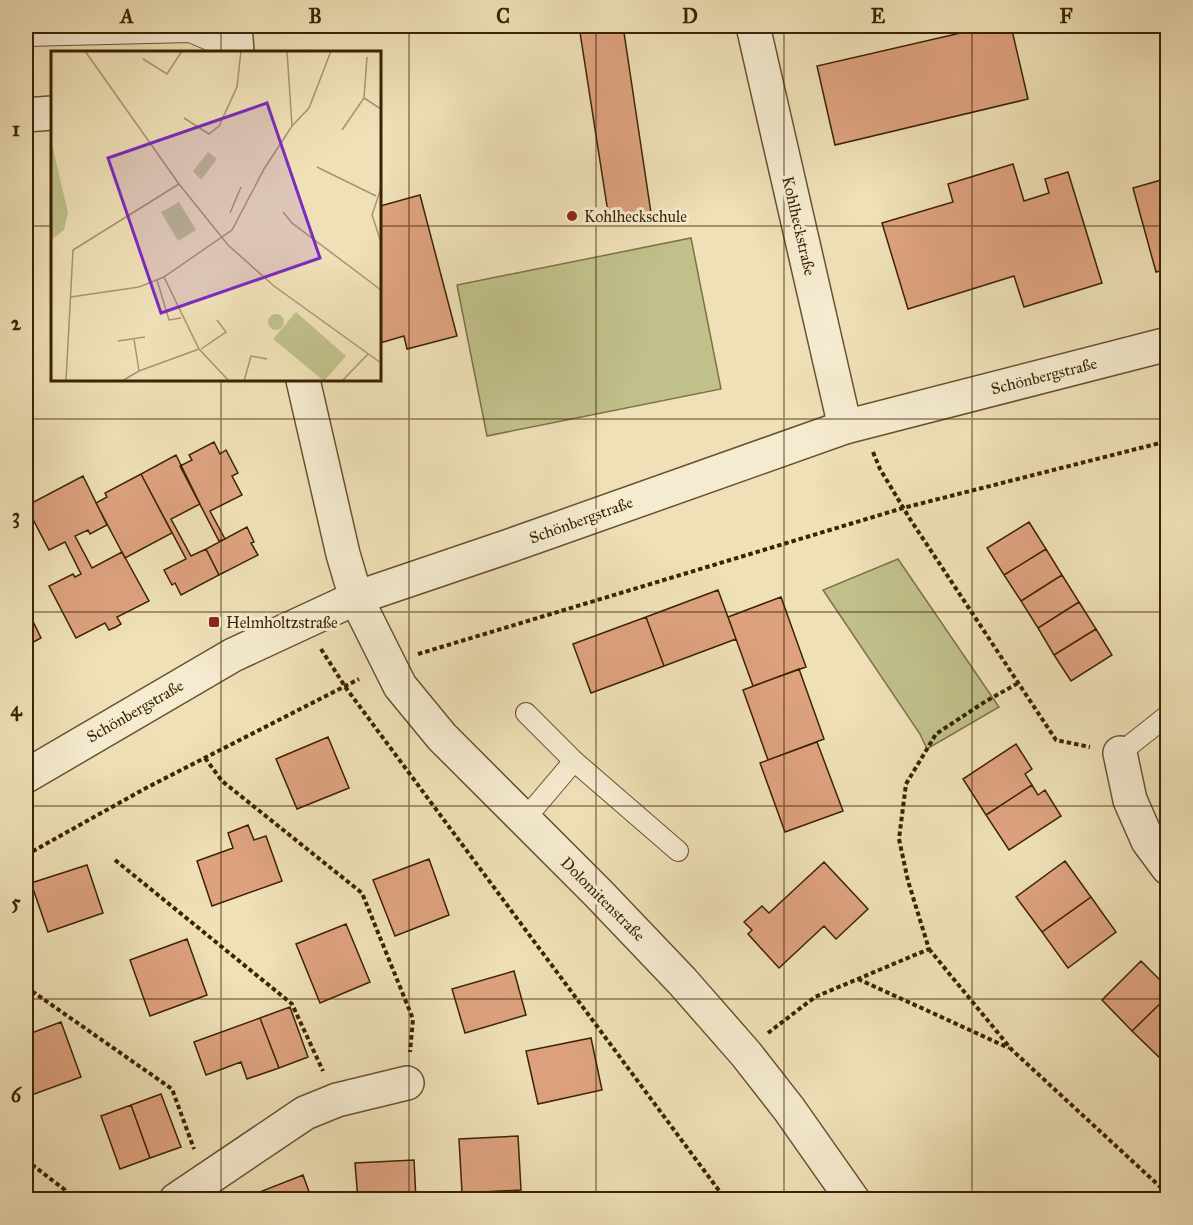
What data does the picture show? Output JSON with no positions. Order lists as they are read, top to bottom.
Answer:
{
  "streets": {
    "street": ["Kohlheckstraße", "Schönbergstraße", "Dolomitenstraße"]
  },
  "crossings": [
    ["Kohlheckstraße", "Schönbergstraße"],
    ["Schönbergstraße", "Dolomitenstraße"]
  ],
  "places": {
    "other": ["Kohlheckschule"],
    "transit": ["Helmholtzstraße"]
  },
  "grid": {
    "columns": [
      "A",
      "B",
      "C",
      "D",
      "E",
      "F"
    ],
    "rows": [
      "1",
      "2",
      "3",
      "4",
      "5",
      "6"
    ]
  }
}
